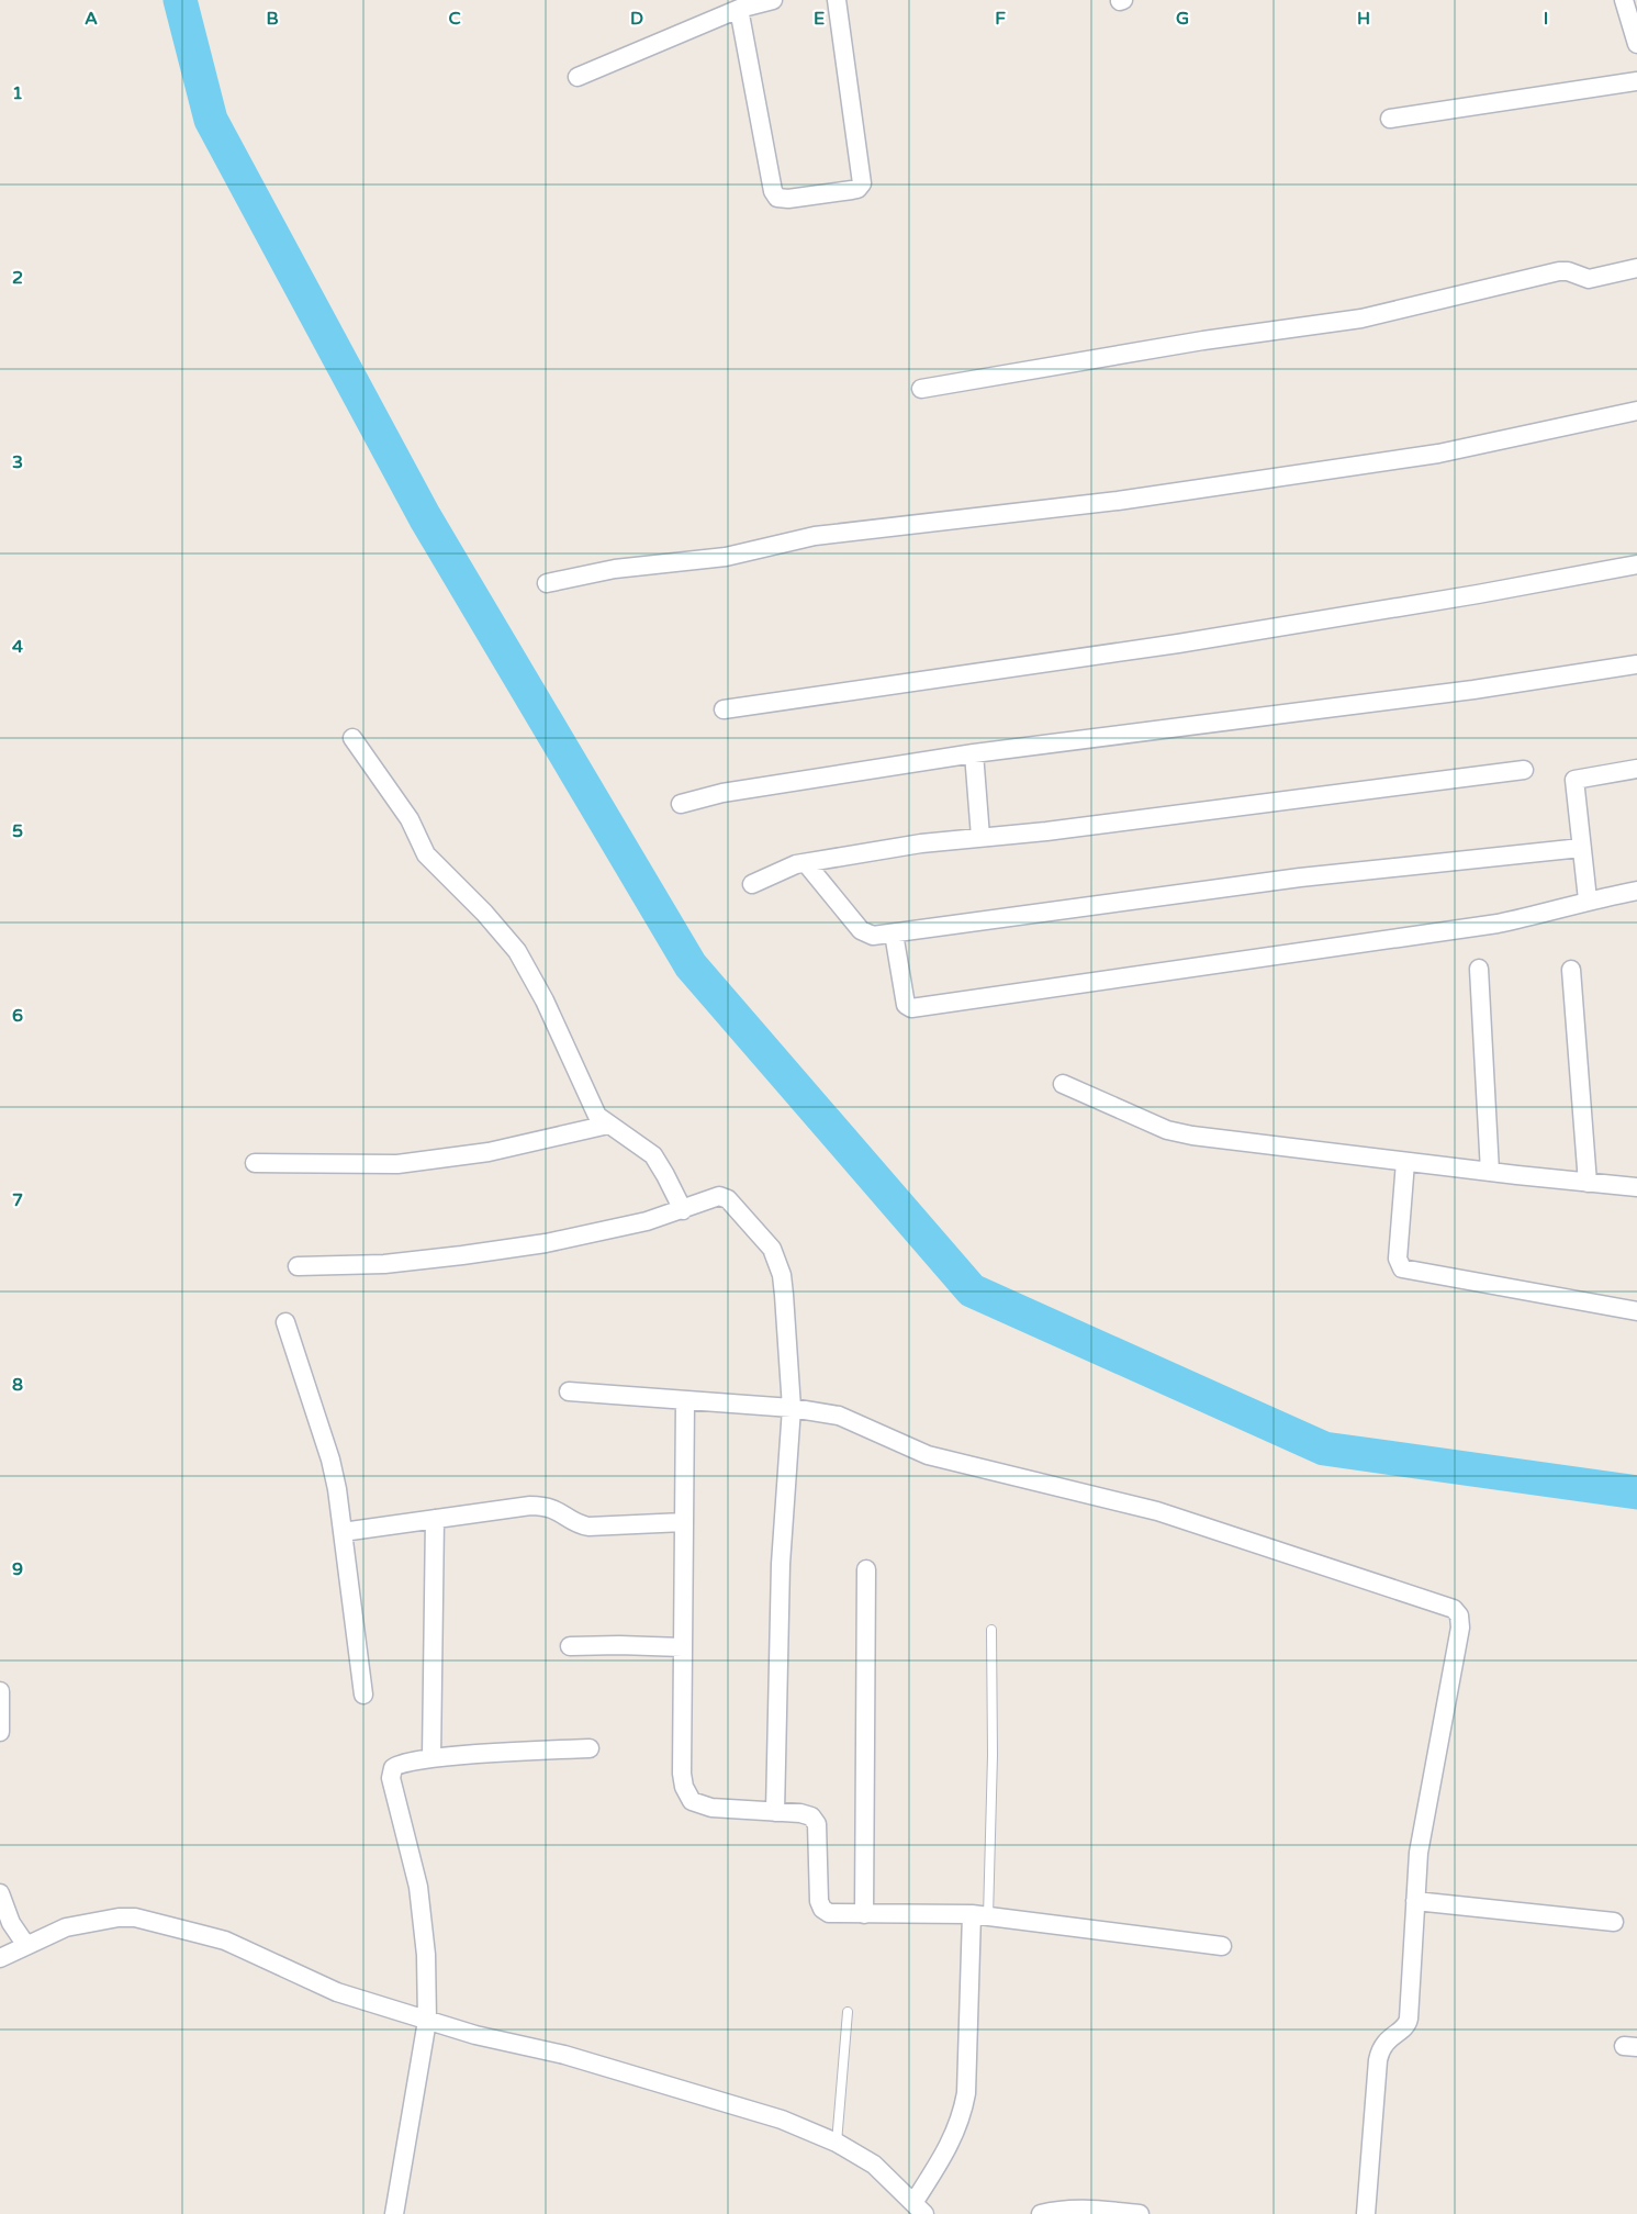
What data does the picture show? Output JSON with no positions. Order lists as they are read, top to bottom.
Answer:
{
  "grid": {
    "columns": [
      "A",
      "B",
      "C",
      "D",
      "E",
      "F",
      "G",
      "H",
      "I"
    ],
    "rows": [
      "1",
      "2",
      "3",
      "4",
      "5",
      "6",
      "7",
      "8",
      "9"
    ]
  }
}
